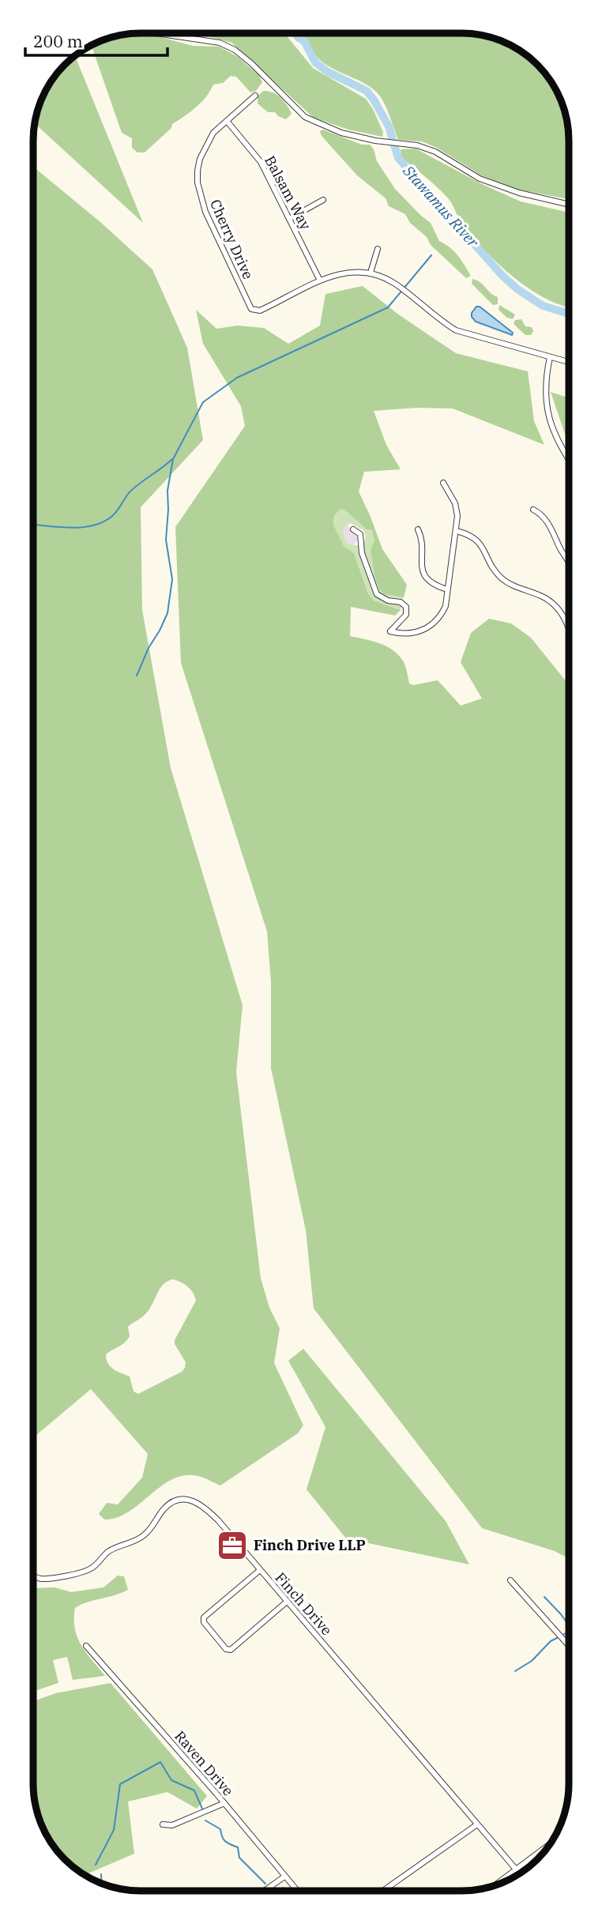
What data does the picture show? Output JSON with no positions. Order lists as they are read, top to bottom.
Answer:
{
  "streets": {
    "street": [
      "Balsam Way",
      "Cherry Drive",
      "Finch Drive",
      "Raven Drive"
    ]
  },
  "crossings": [
    ["Balsam Way", "Cherry Drive"]
  ],
  "water": ["Stawamus River"],
  "places": {
    "office": ["Finch Drive LLP"]
  },
  "scale_bar": "200 m"
}
